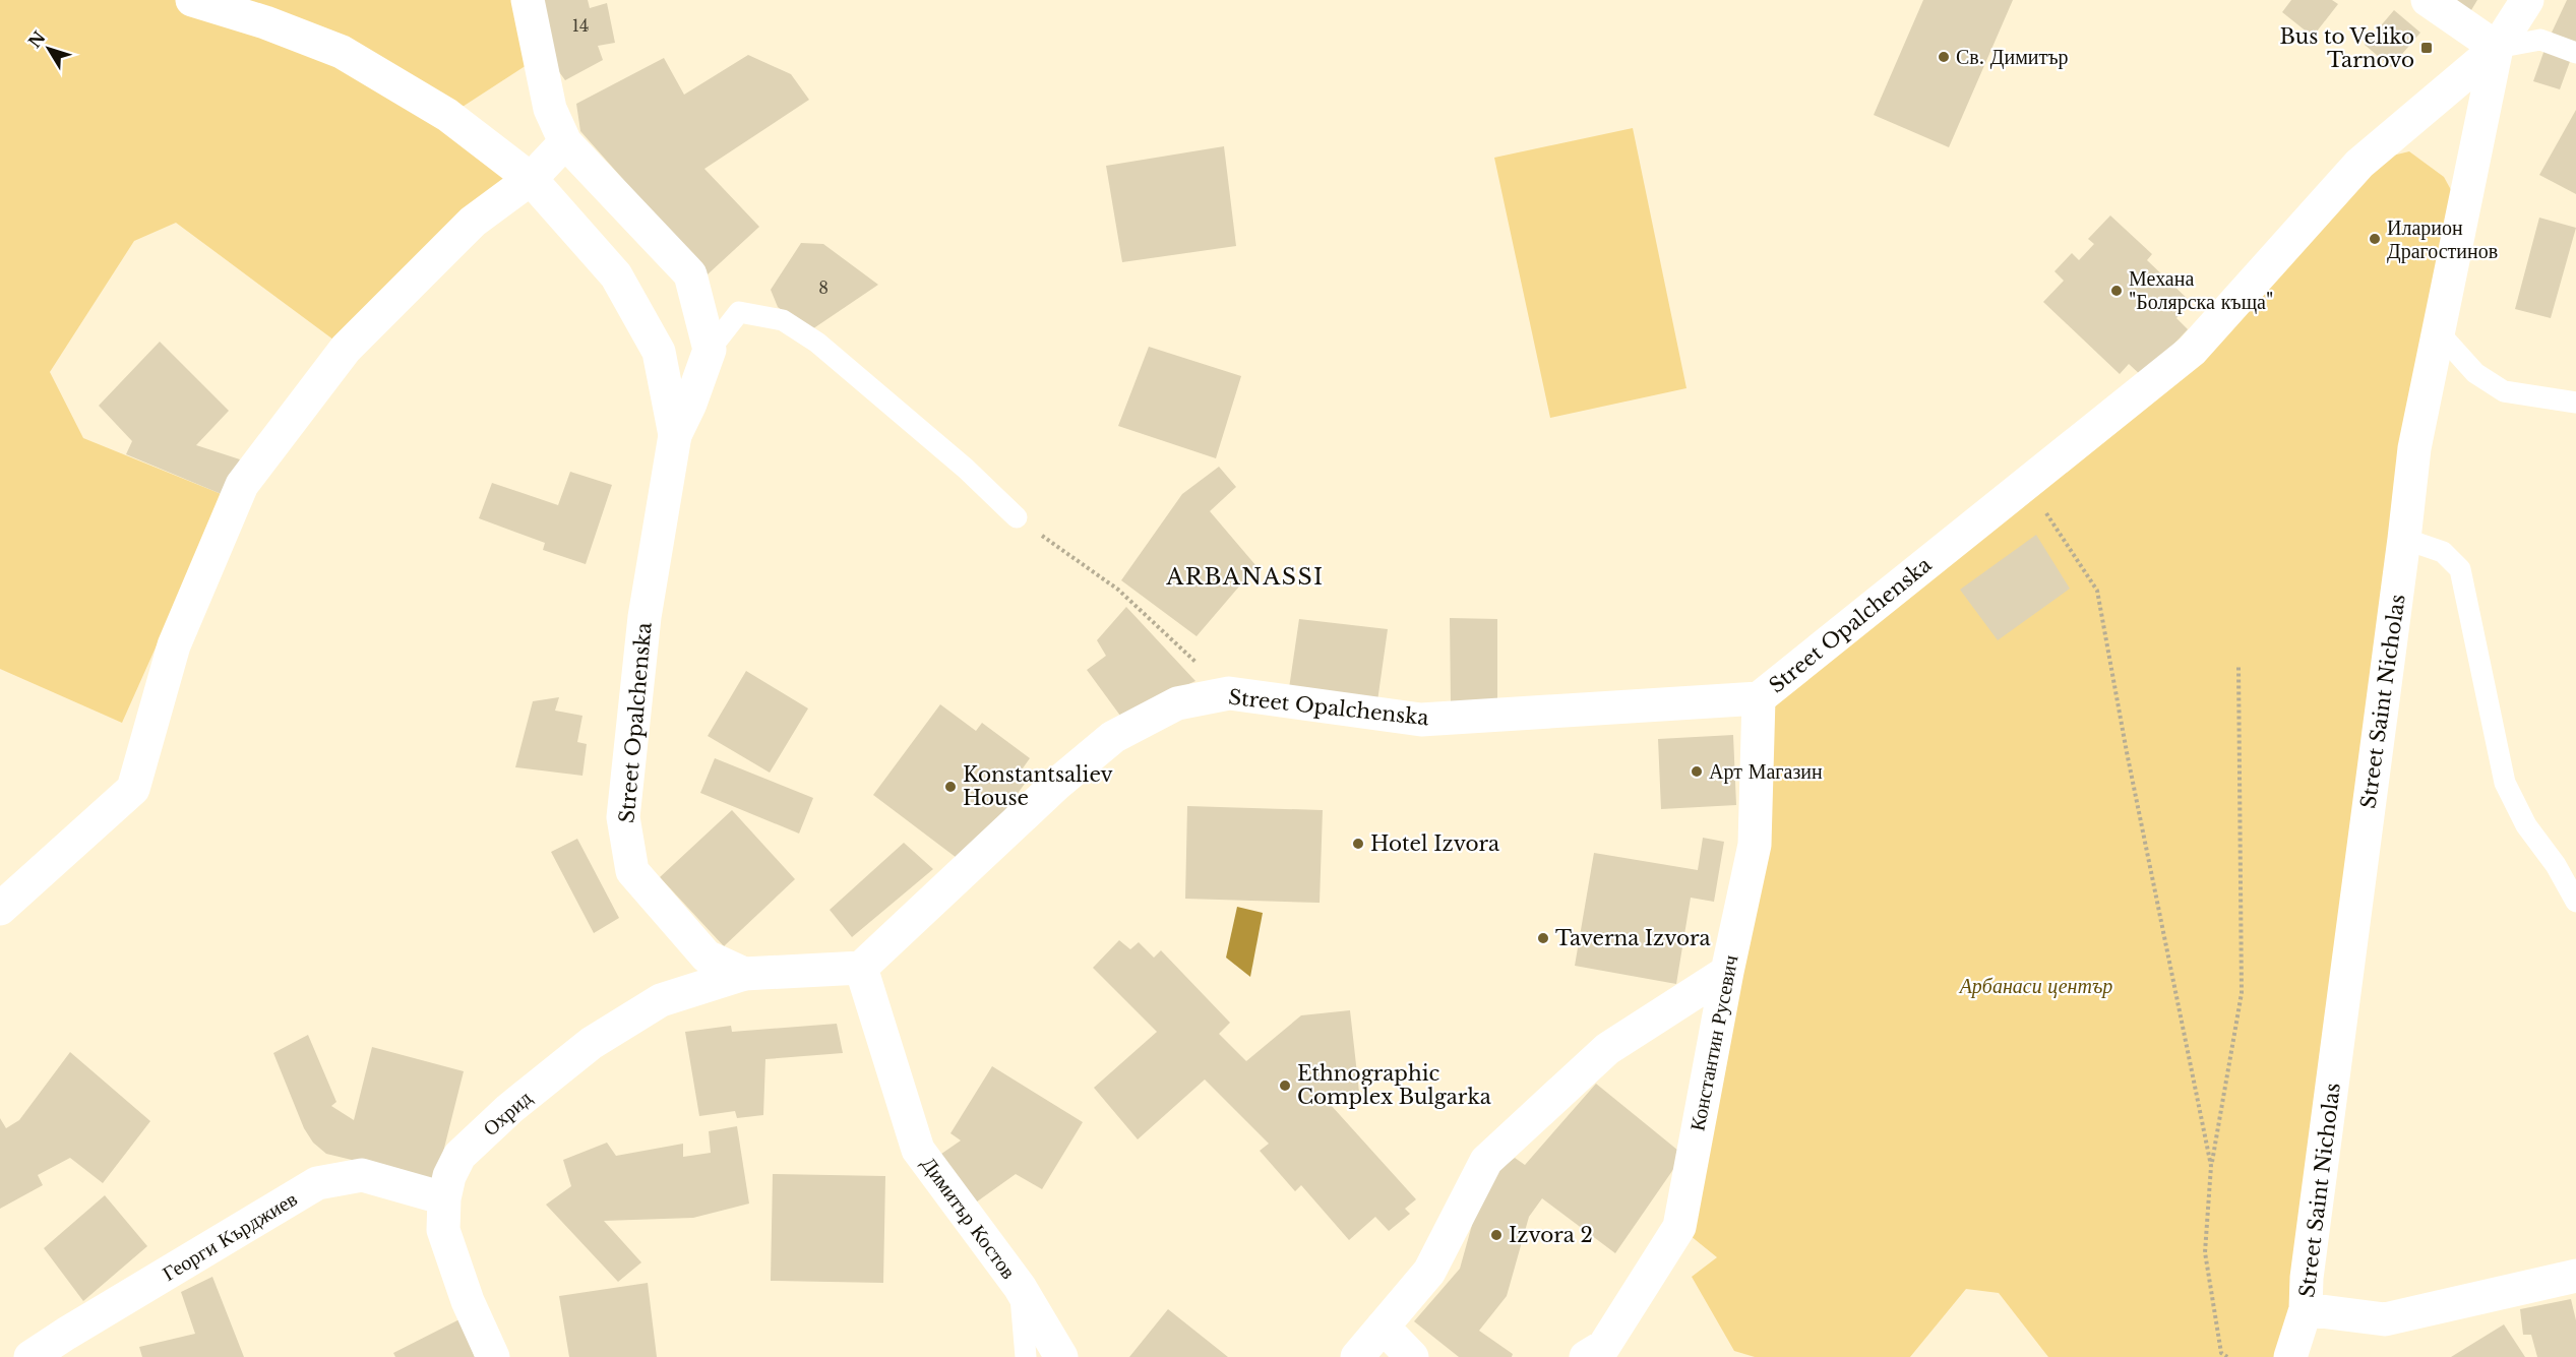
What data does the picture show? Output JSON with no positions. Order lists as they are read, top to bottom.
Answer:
{
  "streets": {
    "street": [
      "Street Opalchenska",
      "Street Saint Nicholas",
      "Константин Русевич",
      "Охрид",
      "Димитър Костов",
      "Георги Кърджиев"
    ]
  },
  "crossings": [
    ["Street Opalchenska", "Street Saint Nicholas"],
    ["Street Opalchenska", "Константин Русевич"],
    ["Street Opalchenska", "Охрид"],
    ["Street Opalchenska", "Димитър Костов"],
    ["Охрид", "Георги Кърджиев"]
  ],
  "districts": ["ARBANASSI"],
  "parks": ["Арбанаси център"],
  "places": {
    "transit": ["Bus to Veliko Tarnovo"],
    "other": [
      "Св. Димитър",
      "Иларион Драгостинов",
      "Механа \"Болярска къща\"",
      "Арт Магазин",
      "Konstantsaliev House",
      "Hotel Izvora",
      "Taverna Izvora",
      "Ethnographic Complex Bulgarka",
      "Izvora 2"
    ]
  },
  "house_numbers": ["14", "8"],
  "north": "top left"
}
